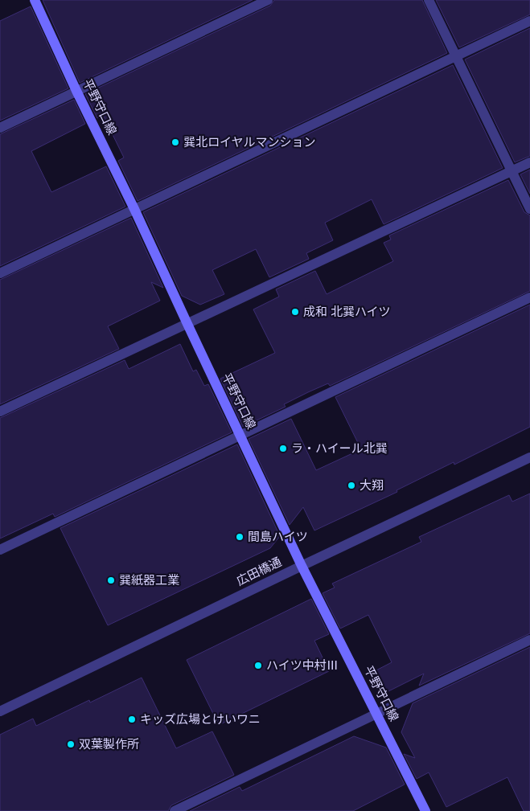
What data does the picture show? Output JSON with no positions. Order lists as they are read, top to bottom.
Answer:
{
  "streets": {
    "main road": ["平野守口線"],
    "street": ["広田橋通"]
  },
  "crossings": [
    ["平野守口線", "広田橋通"]
  ],
  "places": [
    "巽北ロイヤルマンション",
    "成和 北巽ハイツ",
    "ラ・ハイール北巽",
    "大翔",
    "間島ハイツ",
    "巽紙器工業",
    "ハイツ中村Ⅲ",
    "キッズ広場とけいワニ",
    "双葉製作所"
  ]
}
